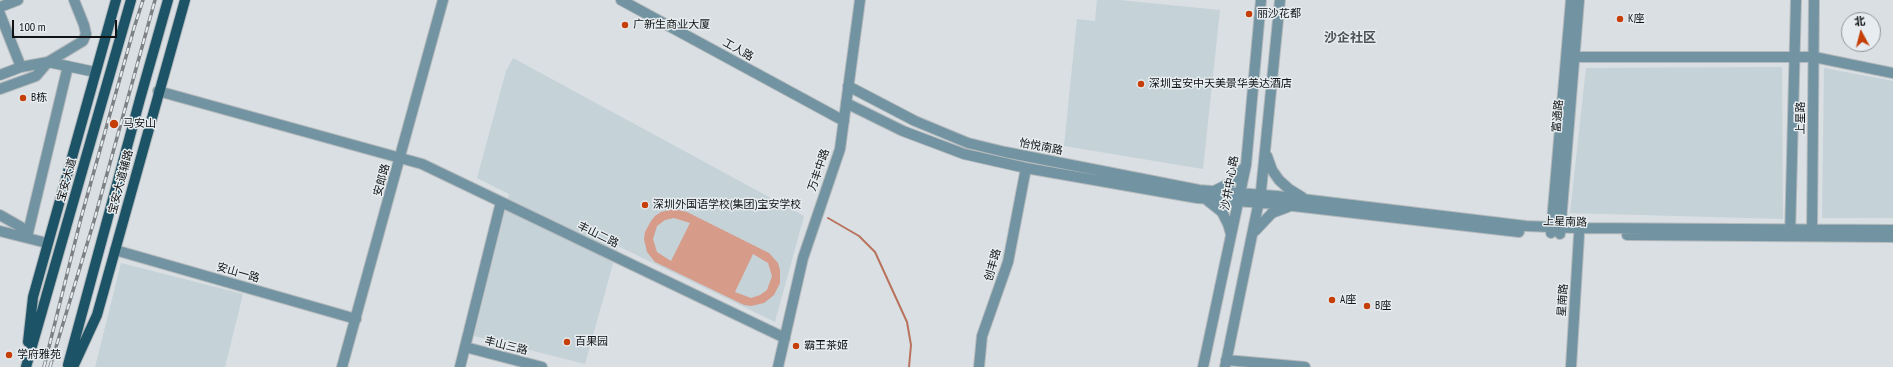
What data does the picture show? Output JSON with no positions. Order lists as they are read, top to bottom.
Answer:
{
  "streets": {
    "main road": ["宝安大道", "宝安大道辅路"],
    "street": [
      "工人路",
      "富通路",
      "上星路",
      "怡悦南路",
      "万丰中路",
      "安郎路",
      "沙井中心路",
      "上星南路",
      "丰山二路",
      "创丰路",
      "安山一路",
      "星南路",
      "丰山三路"
    ]
  },
  "crossings": [
    ["工人路", "万丰中路"],
    ["富通路", "上星南路"],
    ["上星路", "上星南路"],
    ["怡悦南路", "万丰中路"],
    ["怡悦南路", "沙井中心路"],
    ["怡悦南路", "上星南路"],
    ["怡悦南路", "创丰路"],
    ["万丰中路", "丰山二路"],
    ["安郎路", "丰山二路"],
    ["安郎路", "安山一路"],
    ["宝安大道辅路", "丰山二路"],
    ["宝安大道辅路", "安山一路"],
    ["沙井中心路", "上星南路"],
    ["上星南路", "星南路"]
  ],
  "districts": ["沙企社区"],
  "places": [
    "丽沙花都",
    "K座",
    "广新生商业大厦",
    "深圳宝安中天美景华美达酒店",
    "B栋",
    "马安山",
    "深圳外国语学校(集团)宝安学校",
    "A座",
    "B座",
    "百果园",
    "霸王茶姬",
    "学府雅苑"
  ],
  "scale_bar": "100 m",
  "north": "top"
}
